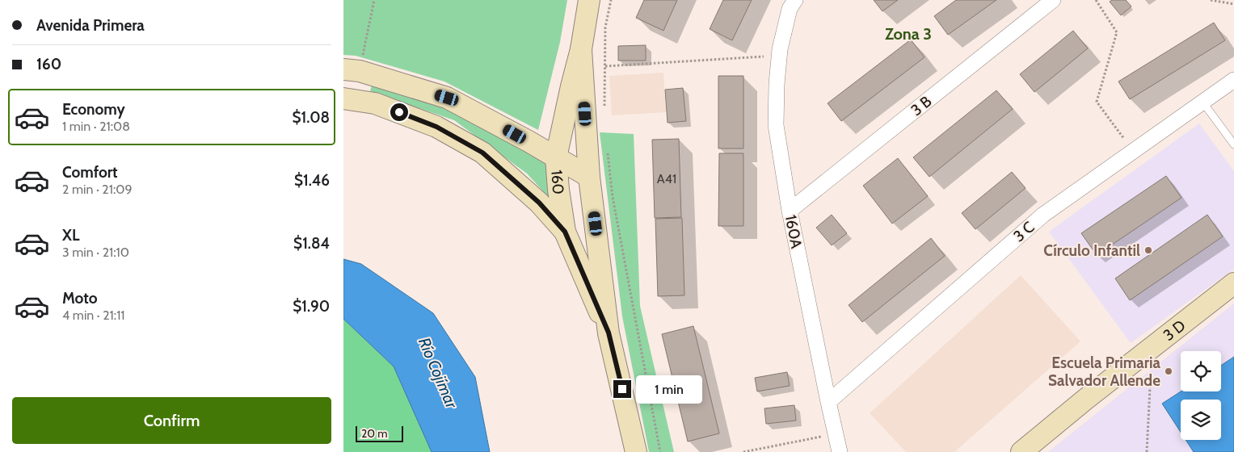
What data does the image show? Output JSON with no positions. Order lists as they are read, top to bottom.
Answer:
{
  "streets": {
    "main road": ["160", "3 D"],
    "street": ["3 B", "160A", "3 C"]
  },
  "crossings": [
    ["3 B", "160A"],
    ["160A", "3 C"]
  ],
  "districts": ["Zona 3"],
  "water": ["Río Cojímar"],
  "places": ["Círculo Infantil", "Escuela Primaria Salvador Allende"],
  "house_numbers": ["A41"],
  "scale_bar": "20 m",
  "page": {
    "banner": ["Avenida Primera", "160"],
    "list": [
      {
        "name": "Economy",
        "note": "1 min · 21:08",
        "value": "$1.08"
      },
      {
        "name": "Comfort",
        "note": "2 min · 21:09",
        "value": "$1.46"
      },
      {
        "name": "XL",
        "note": "3 min · 21:10",
        "value": "$1.84"
      },
      {
        "name": "Moto",
        "note": "4 min · 21:11",
        "value": "$1.90"
      }
    ],
    "bubble": "1 min",
    "buttons": "Confirm",
    "scale": "20 m"
  }
}
